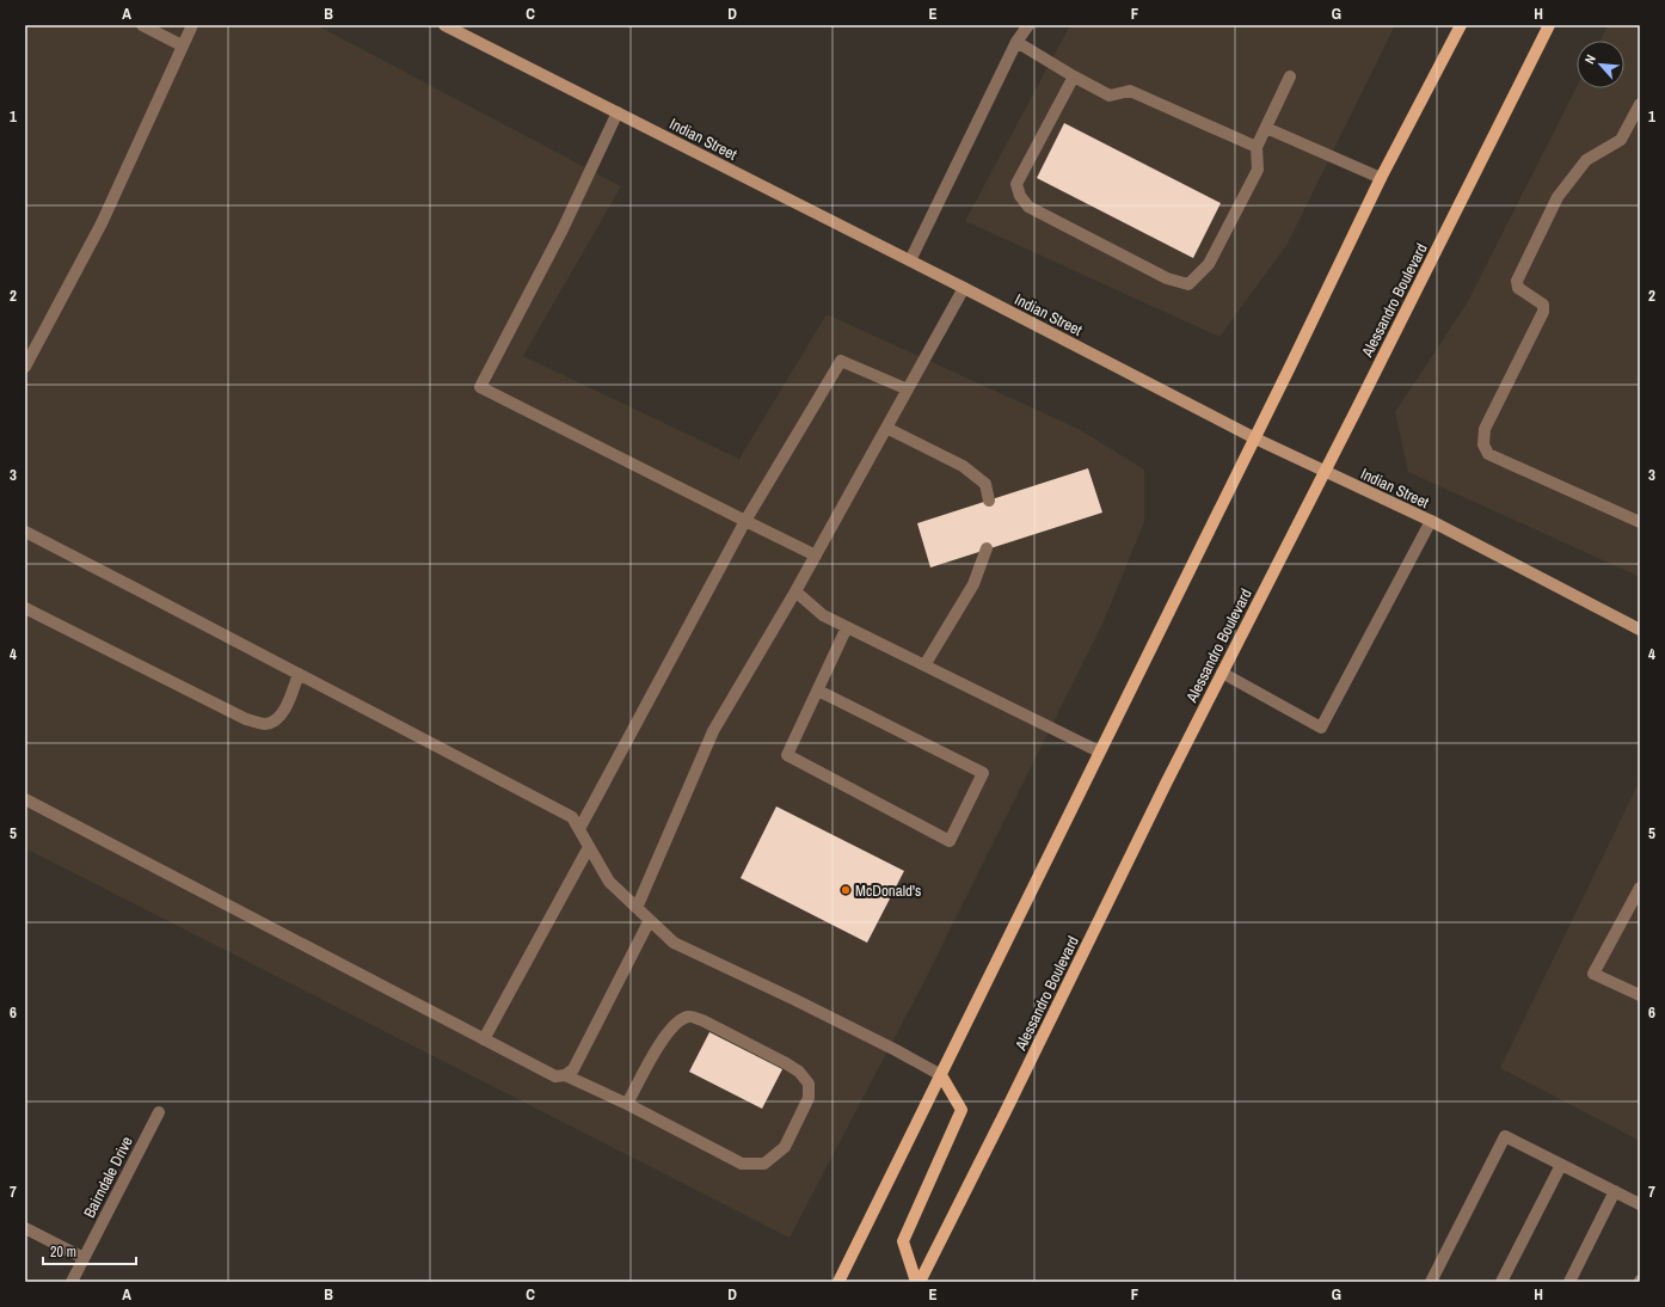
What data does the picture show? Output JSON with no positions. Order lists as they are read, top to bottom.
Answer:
{
  "streets": {
    "main road": ["Indian Street", "Alessandro Boulevard"],
    "street": ["Bairndale Drive"]
  },
  "crossings": [
    ["Indian Street", "Alessandro Boulevard"]
  ],
  "places": ["McDonald's"],
  "scale_bar": "20 m",
  "north": "top left",
  "grid": {
    "columns": [
      "A",
      "B",
      "C",
      "D",
      "E",
      "F",
      "G",
      "H"
    ],
    "rows": [
      "1",
      "2",
      "3",
      "4",
      "5",
      "6",
      "7"
    ]
  }
}
